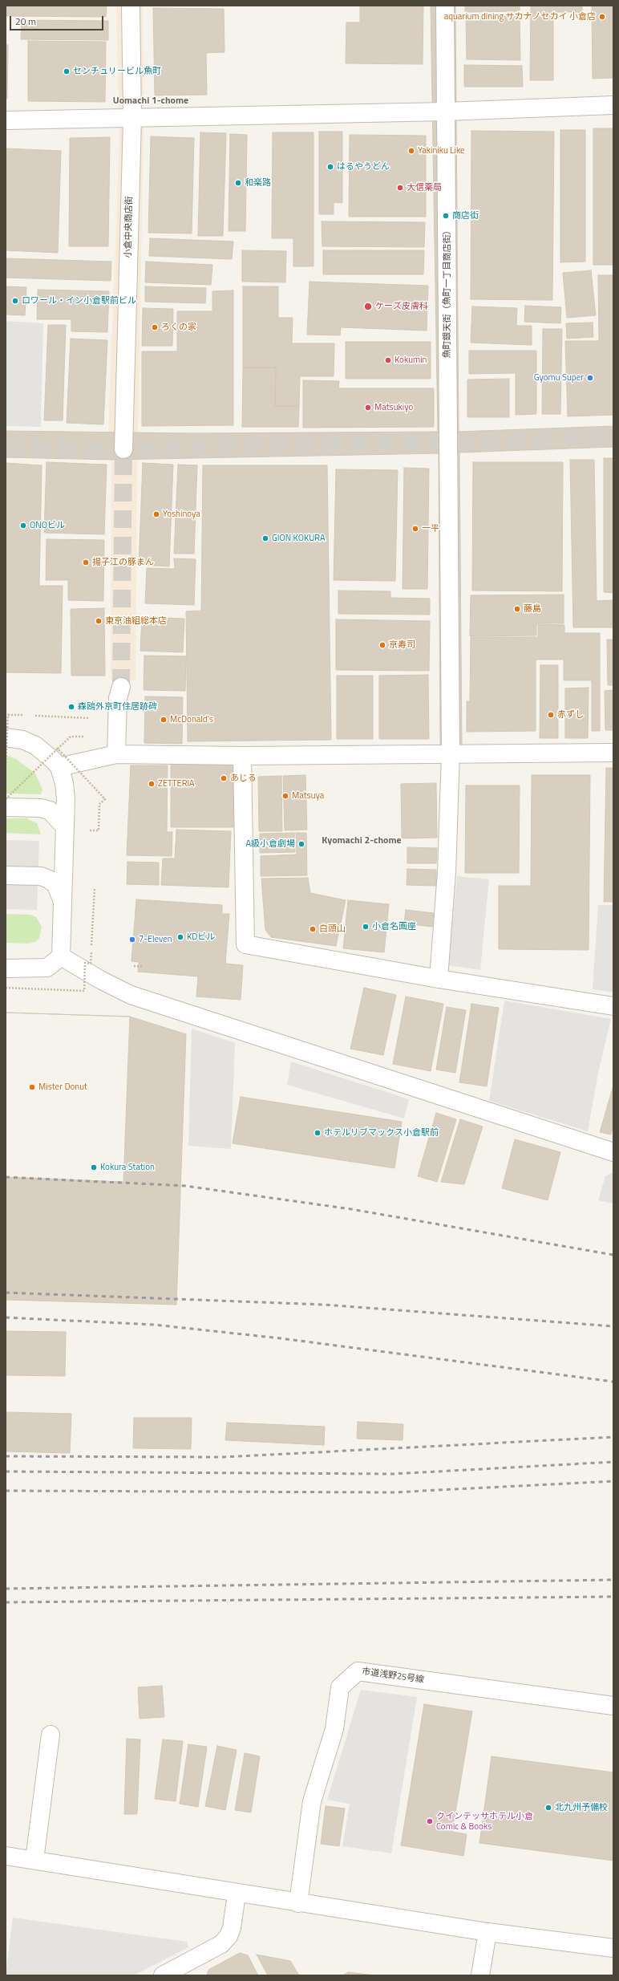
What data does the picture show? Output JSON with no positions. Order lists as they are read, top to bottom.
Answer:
{
  "streets": {
    "street": ["小倉中央商店街", "魚町銀天街（魚町一丁目商店街）", "市道浅野25号線"]
  },
  "districts": ["Uomachi 1-chome", "Kyomachi 2-chome"],
  "places": [
    "aquarium dining サカナノセカイ 小倉店",
    "センチュリービル魚町",
    "Yakiniku Like",
    "はるやうどん",
    "和楽路",
    "大信薬局",
    "商店街",
    "ロワール・イン小倉駅前ビル",
    "ケーズ皮膚科",
    "ろくの家",
    "Kokumin",
    "Gyomu Super",
    "Matsukiyo",
    "Yoshinoya",
    "ONOビル",
    "一平",
    "GION KOKURA",
    "揚子江の豚まん",
    "藤島",
    "東京油組総本店",
    "京寿司",
    "森鴎外京町住居跡碑",
    "赤ずし",
    "McDonald's",
    "あじる",
    "ZETTERIA",
    "Matsuya",
    "A級小倉劇場",
    "小倉名画座",
    "白頭山",
    "KDビル",
    "7-Eleven",
    "Mister Donut",
    "ホテルリブマックス小倉駅前",
    "Kokura Station",
    "北九州予備校",
    "クインテッサホテル小倉 Comic & Books"
  ],
  "scale_bar": "20 m"
}
